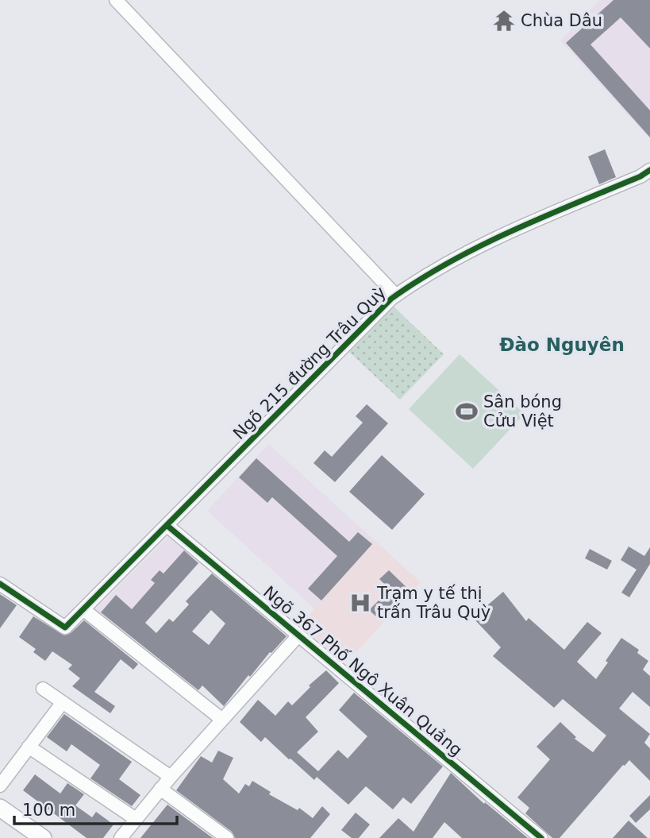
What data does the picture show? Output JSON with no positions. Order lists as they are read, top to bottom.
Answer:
{
  "streets": {
    "street": ["Ngõ 215 đường Trâu Quỳ", "Ngõ 367 Phố Ngô Xuân Quảng"]
  },
  "crossings": [
    ["Ngõ 215 đường Trâu Quỳ", "Ngõ 367 Phố Ngô Xuân Quảng"]
  ],
  "districts": ["Đào Nguyên"],
  "places": {
    "temple": ["Chùa Dâu"],
    "sports": ["Sân bóng Cửu Việt"],
    "hospital": ["Trạm y tế thị trấn Trâu Quỳ"]
  },
  "scale_bar": "100 m"
}
